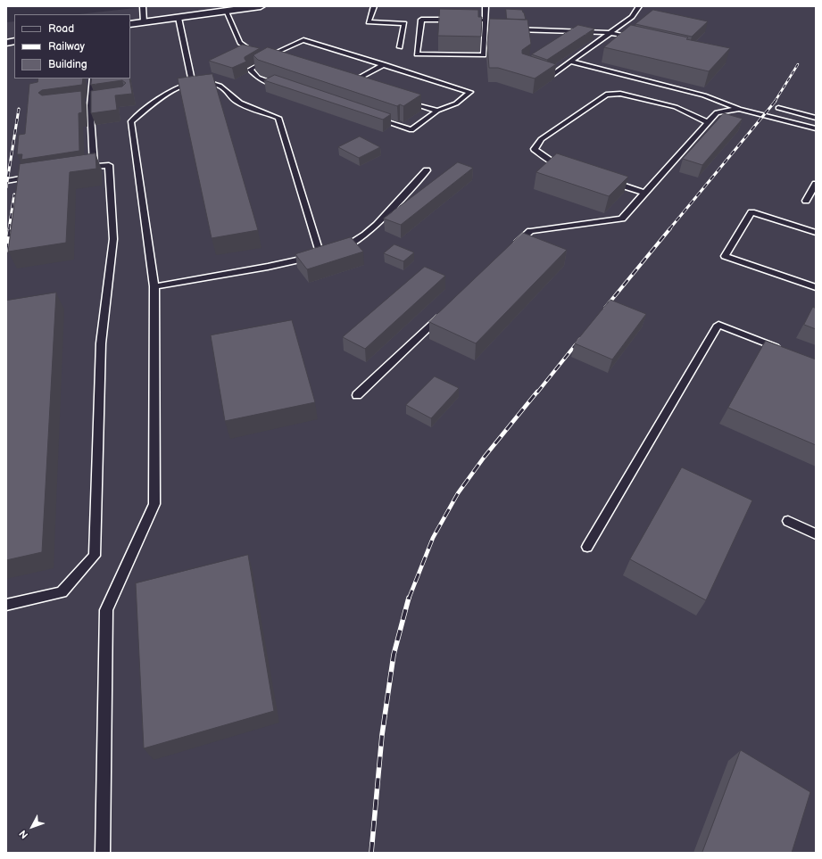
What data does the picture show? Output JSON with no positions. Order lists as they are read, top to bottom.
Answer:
{
  "legend": ["Road", "Railway", "Building"],
  "north": "bottom left"
}
